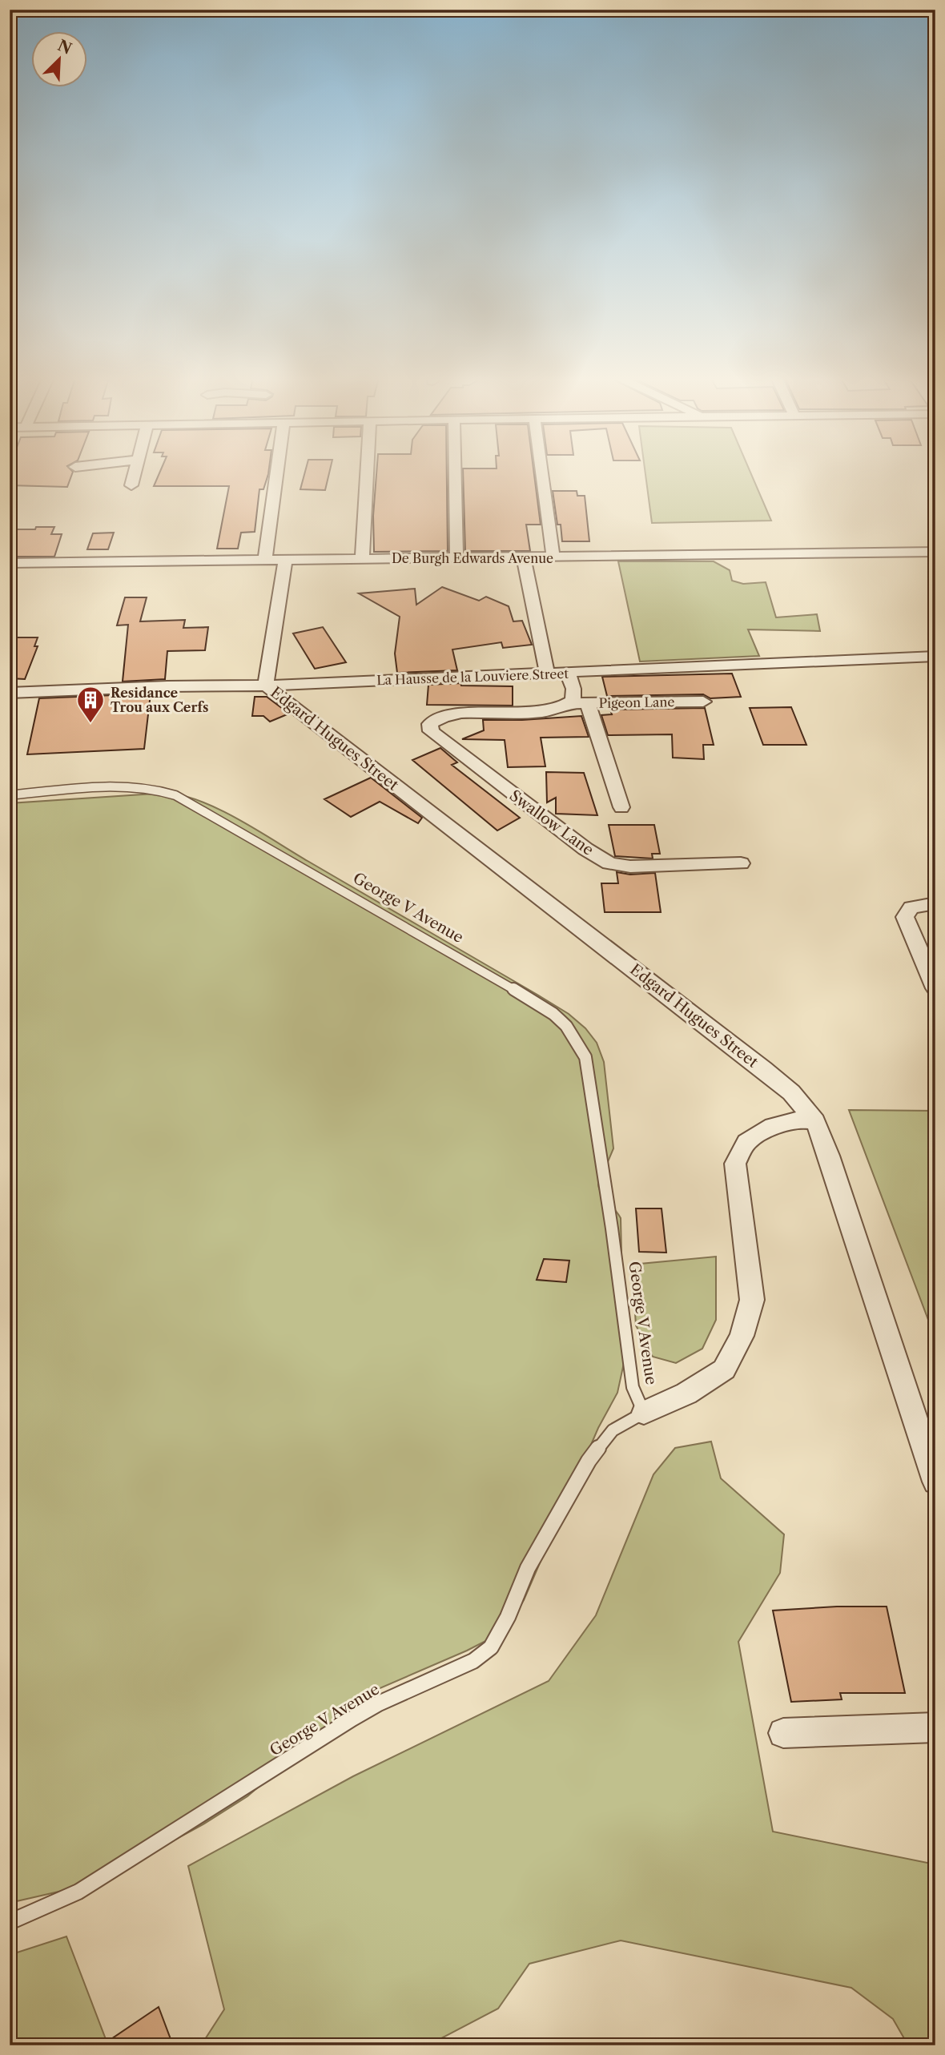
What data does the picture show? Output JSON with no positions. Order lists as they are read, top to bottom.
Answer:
{
  "streets": {
    "street": [
      "De Burgh Edwards Avenue",
      "La Hausse de la Louviere Street",
      "Pigeon Lane",
      "Edgard Hugues Street",
      "Swallow Lane"
    ],
    "lane": ["George V Avenue"]
  },
  "crossings": [
    ["La Hausse de la Louviere Street", "Edgard Hugues Street"],
    ["Pigeon Lane", "Swallow Lane"]
  ],
  "places": {
    "building": ["Residance Trou aux Cerfs"]
  },
  "north": "top right"
}
